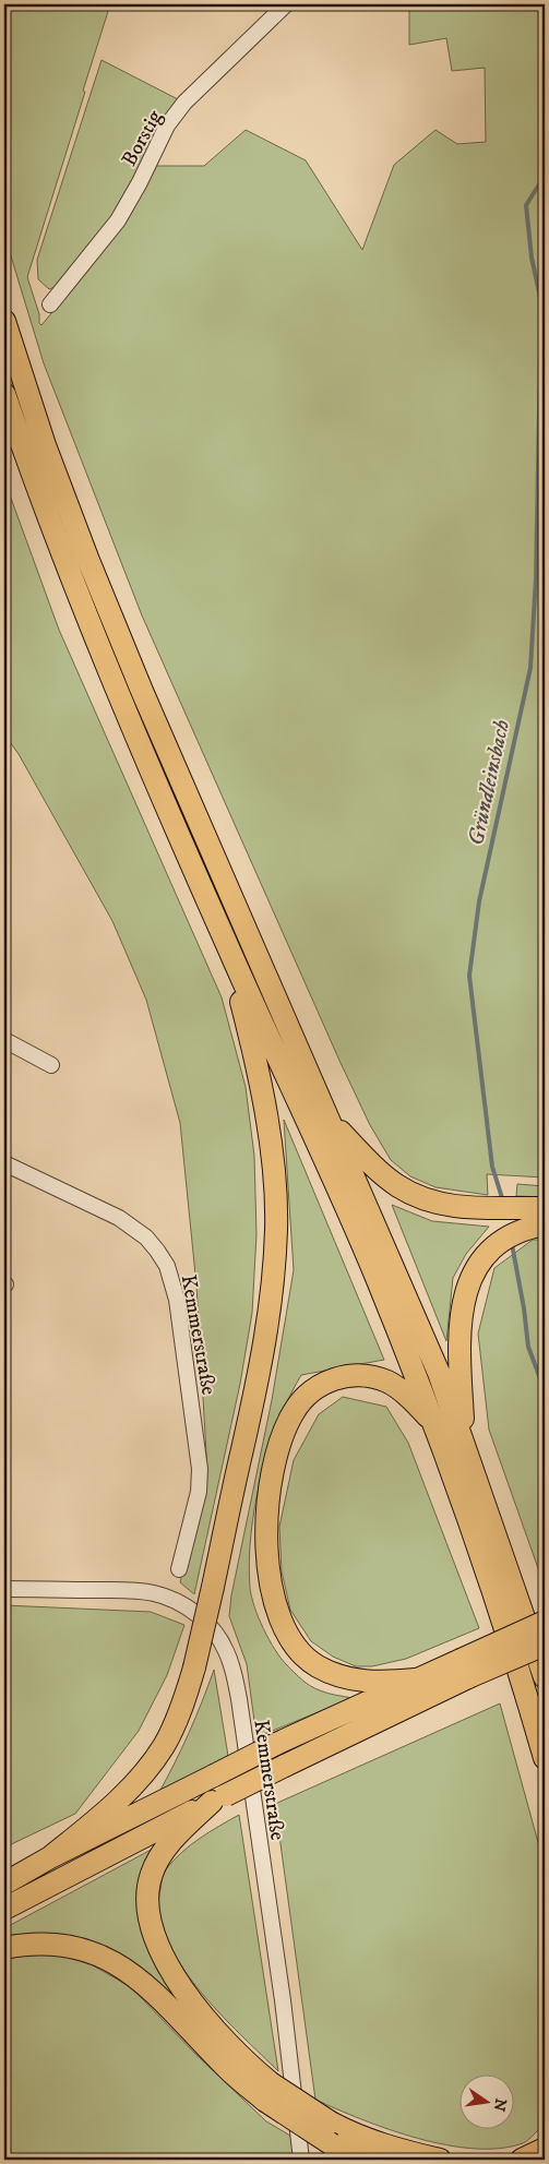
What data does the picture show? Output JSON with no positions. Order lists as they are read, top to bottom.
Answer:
{
  "streets": {
    "street": ["Borstig", "Kemmerstraße"]
  },
  "water": ["Gründleinsbach"],
  "north": "right"
}
